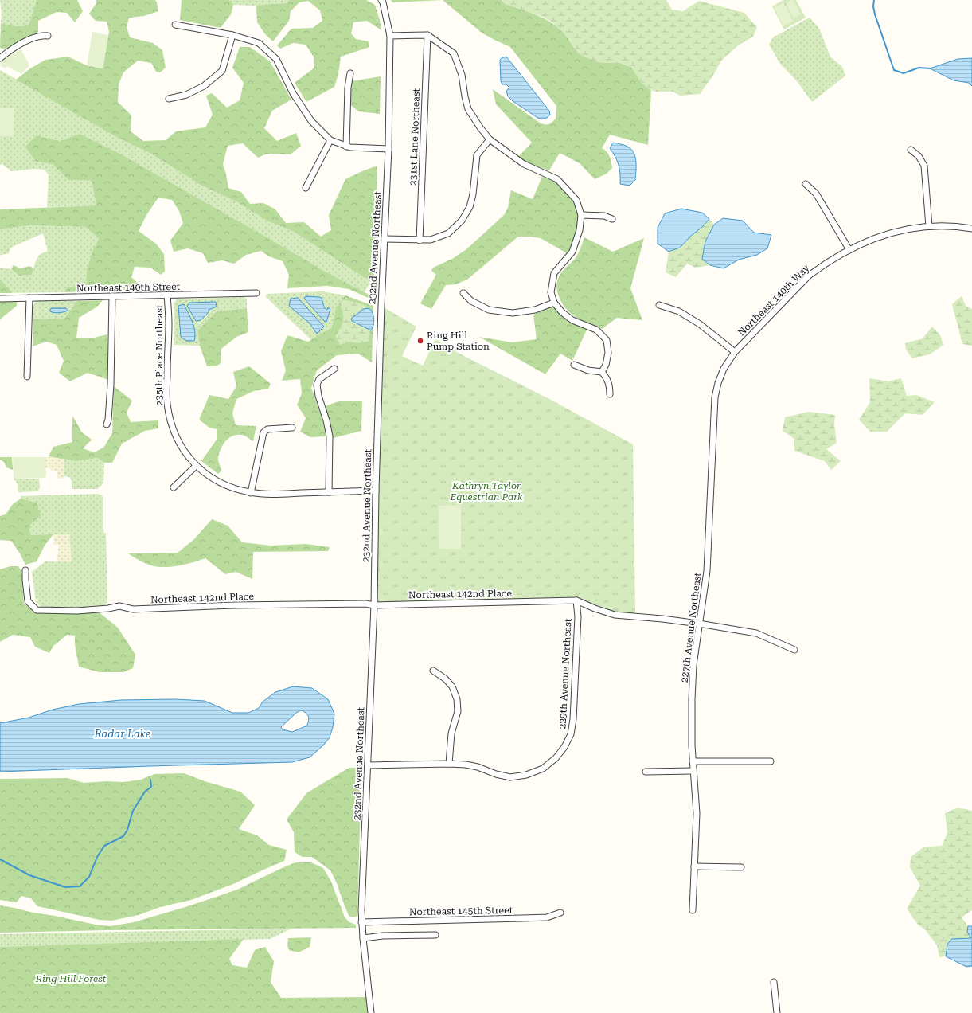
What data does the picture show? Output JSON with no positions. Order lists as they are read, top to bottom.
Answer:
{
  "streets": {
    "street": [
      "231st Lane Northeast",
      "232nd Avenue Northeast",
      "Northeast 140th Street",
      "Northeast 140th Way",
      "235th Place Northeast",
      "Northeast 142nd Place",
      "227th Avenue Northeast",
      "229th Avenue Northeast",
      "Northeast 145th Street"
    ]
  },
  "crossings": [
    ["232nd Avenue Northeast", "235th Place Northeast"],
    ["232nd Avenue Northeast", "Northeast 142nd Place"],
    ["232nd Avenue Northeast", "229th Avenue Northeast"],
    ["232nd Avenue Northeast", "Northeast 145th Street"],
    ["Northeast 140th Street", "235th Place Northeast"],
    ["Northeast 140th Way", "227th Avenue Northeast"],
    ["Northeast 142nd Place", "227th Avenue Northeast"],
    ["Northeast 142nd Place", "229th Avenue Northeast"]
  ],
  "water": ["Radar Lake"],
  "parks": ["Kathryn Taylor Equestrian Park", "Ring Hill Forest"],
  "places": ["Ring Hill Pump Station"]
}
